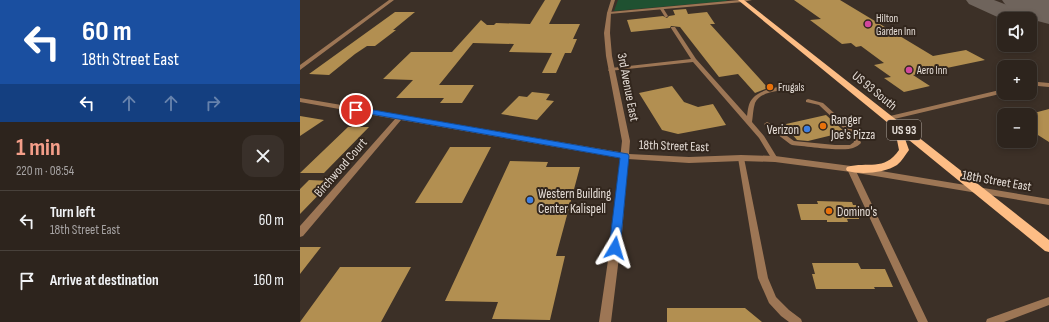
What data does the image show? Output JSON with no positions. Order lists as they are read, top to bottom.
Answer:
{
  "streets": {
    "main road": ["US 93 South", "US 93"],
    "street": ["3rd Avenue East", "18th Street East", "Birchwood Court"]
  },
  "crossings": [
    ["3rd Avenue East", "18th Street East"],
    ["US 93 South", "18th Street East"],
    ["18th Street East", "Birchwood Court"]
  ],
  "places": [
    "Hilton Garden Inn",
    "Aero Inn",
    "Frugals",
    "Ranger Joe's Pizza",
    "Verizon",
    "Western Building Center Kalispell",
    "Domino's"
  ],
  "page": {
    "turn": ["60 m", "18th Street East"],
    "map_buttons": ["+", "−"],
    "heading": ["1 min", "220 m · 08:54"],
    "list": [
      {
        "name": "Turn left",
        "note": "18th Street East",
        "value": "60 m"
      },
      {
        "name": "Arrive at destination",
        "value": "160 m"
      }
    ]
  }
}
